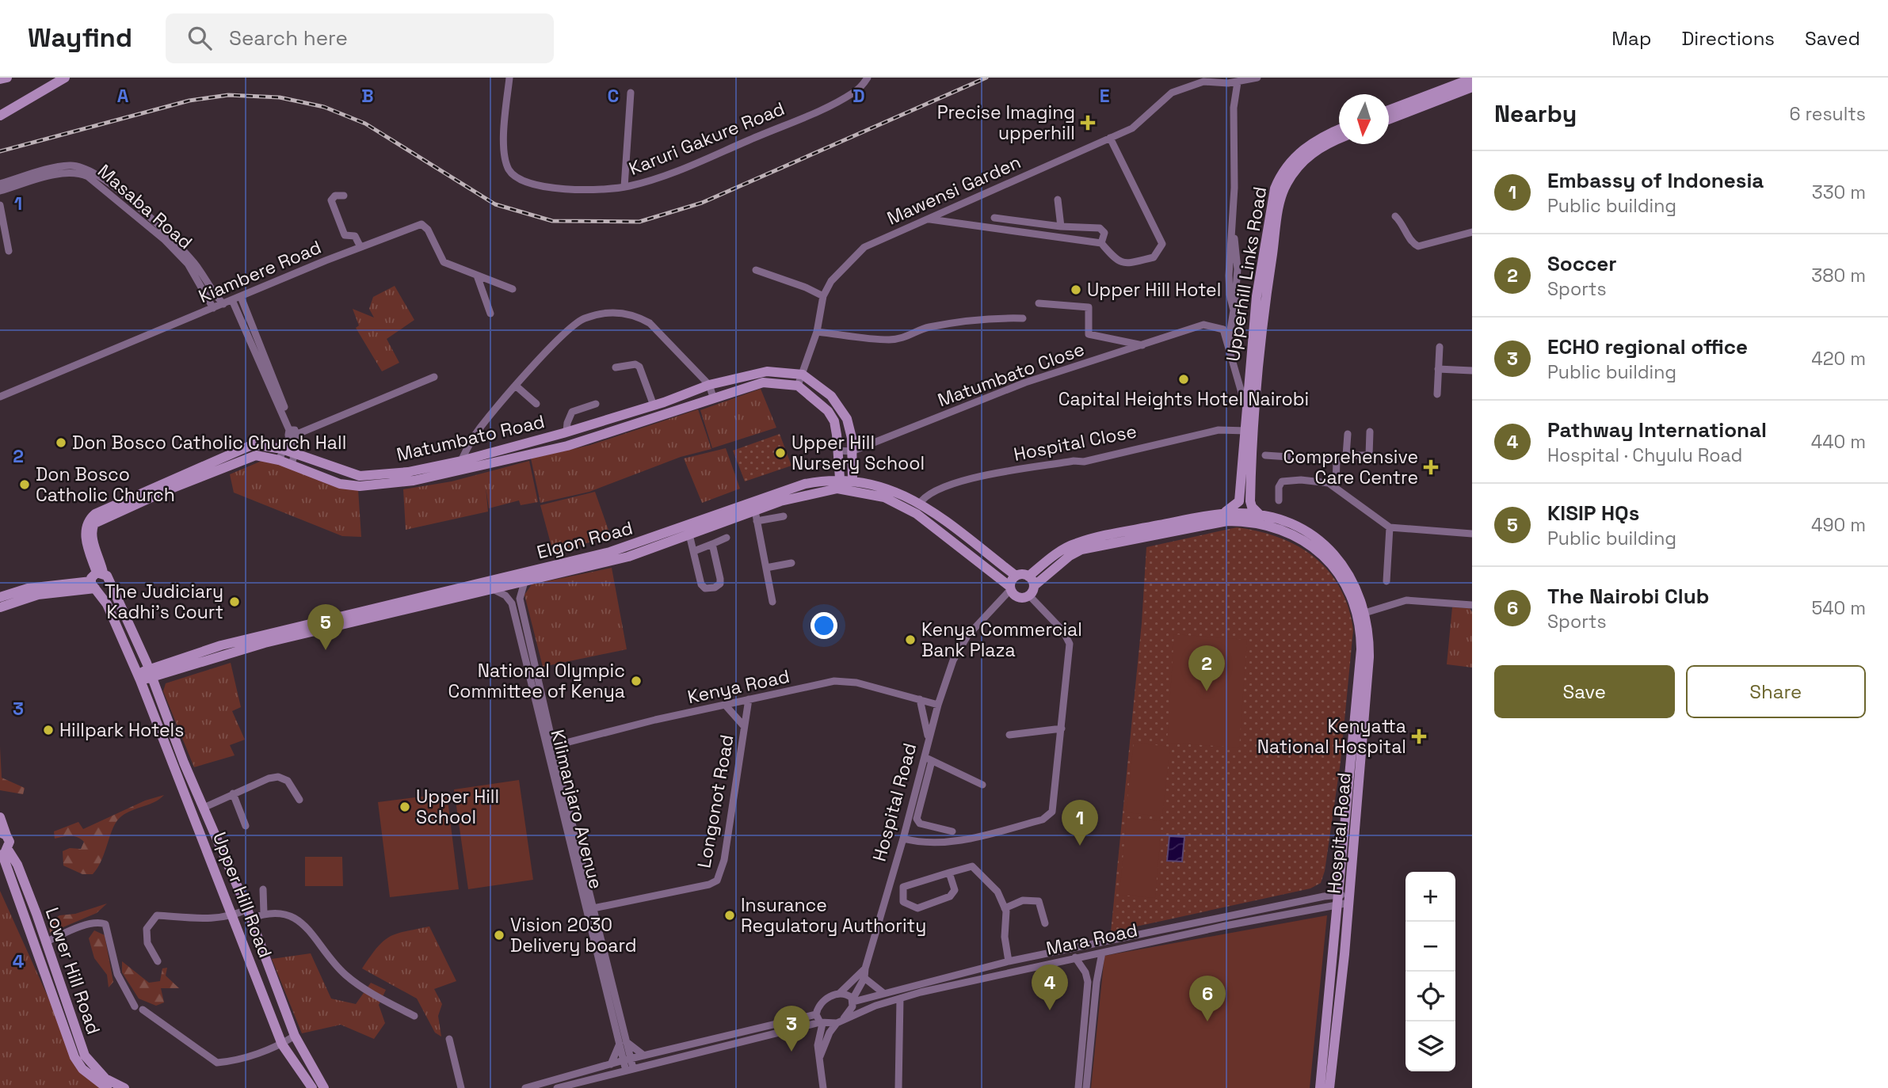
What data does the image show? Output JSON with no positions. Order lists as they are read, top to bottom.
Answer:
{
  "streets": {
    "street": [
      "Karuri Gakure Road",
      "Mawensi Garden",
      "Masaba Road",
      "Kiambere Road",
      "Upperhill Links Road",
      "Matumbato Close",
      "Matumbato Road",
      "Hospital Close",
      "Elgon Road",
      "Kenya Road",
      "Longonot Road",
      "Hospital Road",
      "Kilimanjaro Avenue",
      "Upper Hill Road",
      "Mara Road",
      "Lower Hill Road"
    ]
  },
  "crossings": [
    ["Mawensi Garden", "Matumbato Road"],
    ["Masaba Road", "Kiambere Road"],
    ["Upperhill Links Road", "Hospital Close"],
    ["Matumbato Road", "Upper Hill Road"],
    ["Hospital Close", "Elgon Road"],
    ["Elgon Road", "Hospital Road"],
    ["Elgon Road", "Kilimanjaro Avenue"],
    ["Elgon Road", "Upper Hill Road"],
    ["Kenya Road", "Longonot Road"],
    ["Kenya Road", "Hospital Road"],
    ["Kenya Road", "Kilimanjaro Avenue"],
    ["Longonot Road", "Kilimanjaro Avenue"],
    ["Hospital Road", "Mara Road"],
    ["Kilimanjaro Avenue", "Mara Road"]
  ],
  "places": {
    "health": ["Precise Imaging upperhill", "Comprehensive Care Centre", "Kenyatta National Hospital"],
    "other": [
      "Upper Hill Hotel",
      "Capital Heights Hotel Nairobi",
      "Don Bosco Catholic Church Hall",
      "Upper Hill Nursery School",
      "Don Bosco Catholic Church",
      "The Judiciary Kadhi's Court",
      "Kenya Commercial Bank Plaza",
      "National Olympic Committee of Kenya",
      "Hillpark Hotels",
      "Upper Hill School",
      "Insurance Regulatory Authority",
      "Vision 2030 Delivery board"
    ]
  },
  "north": "bottom",
  "page": {
    "header": "Wayfind",
    "search": "Search here",
    "nav": ["Map", "Directions", "Saved"],
    "heading": ["Nearby", "6 results"],
    "list": [
      {
        "mark": "1",
        "name": "Embassy of Indonesia",
        "note": "Public building",
        "value": "330 m"
      },
      {
        "mark": "2",
        "name": "Soccer",
        "note": "Sports",
        "value": "380 m"
      },
      {
        "mark": "3",
        "name": "ECHO regional office",
        "note": "Public building",
        "value": "420 m"
      },
      {
        "mark": "4",
        "name": "Pathway International",
        "note": "Hospital · Chyulu Road",
        "value": "440 m"
      },
      {
        "mark": "5",
        "name": "KISIP HQs",
        "note": "Public building",
        "value": "490 m"
      },
      {
        "mark": "6",
        "name": "The Nairobi Club",
        "note": "Sports",
        "value": "540 m"
      }
    ],
    "pins": [
      "5",
      "2",
      "1",
      "4",
      "6",
      "3"
    ],
    "buttons": ["Save", "Share"],
    "map_buttons": ["+", "−"]
  },
  "grid": {
    "columns": [
      "A",
      "B",
      "C",
      "D",
      "E"
    ],
    "rows": [
      "1",
      "2",
      "3",
      "4"
    ]
  }
}
